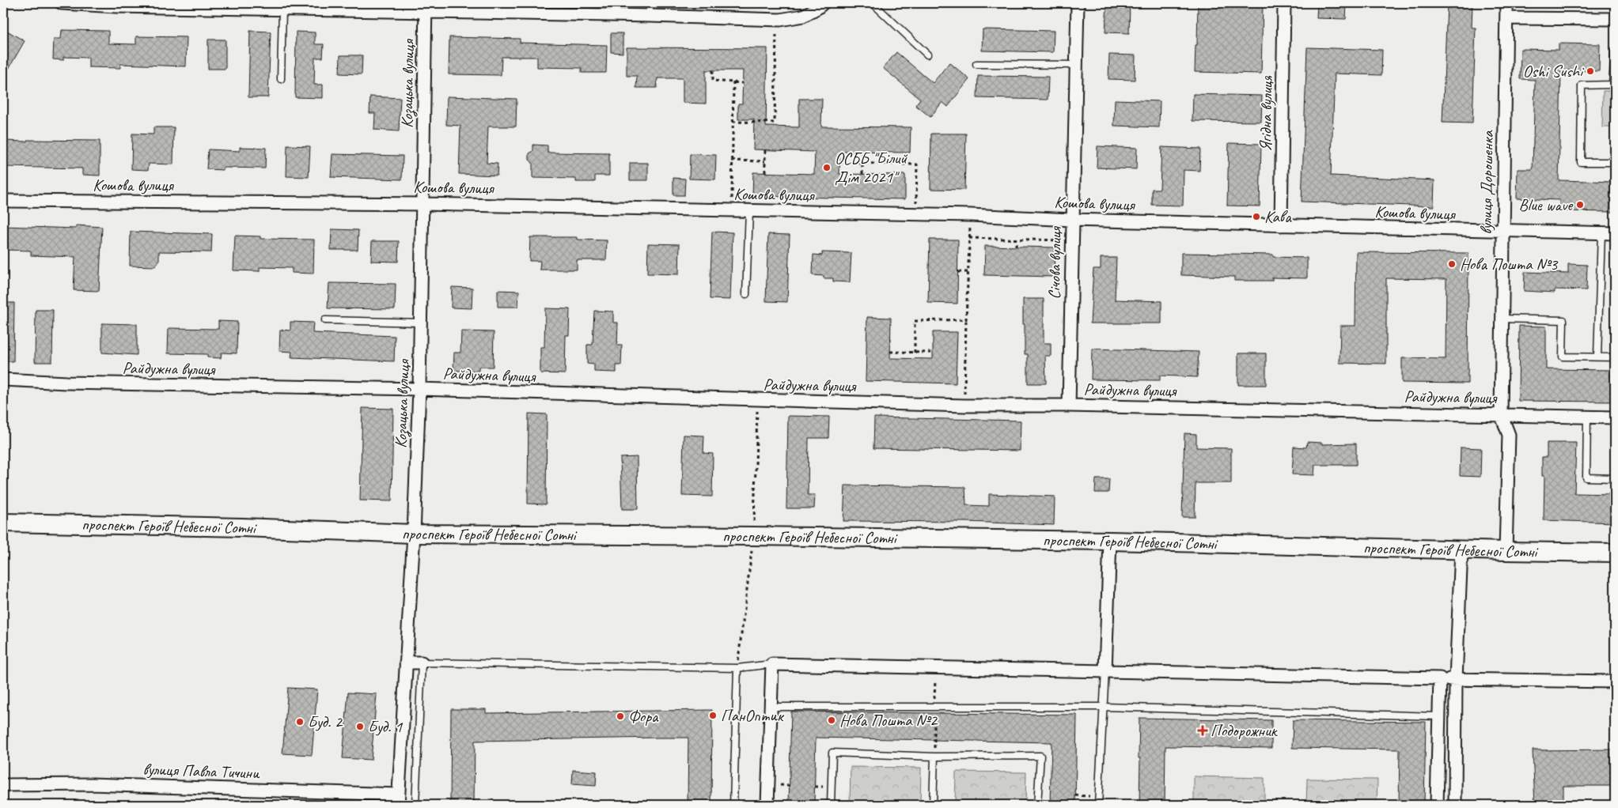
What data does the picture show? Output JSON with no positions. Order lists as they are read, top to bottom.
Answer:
{
  "streets": {
    "street": [
      "Козацька вулиця",
      "Ягідна вулиця",
      "вулиця Дорошенка",
      "Кошова вулиця",
      "Січова вулиця",
      "Райдужна вулиця",
      "проспект Героїв Небесної Сотні",
      "вулиця Павла Тичини"
    ]
  },
  "crossings": [
    ["Козацька вулиця", "Кошова вулиця"],
    ["Козацька вулиця", "Райдужна вулиця"],
    ["Козацька вулиця", "проспект Героїв Небесної Сотні"],
    ["Козацька вулиця", "вулиця Павла Тичини"],
    ["Ягідна вулиця", "Кошова вулиця"],
    ["вулиця Дорошенка", "Кошова вулиця"],
    ["вулиця Дорошенка", "Райдужна вулиця"],
    ["вулиця Дорошенка", "проспект Героїв Небесної Сотні"],
    ["Кошова вулиця", "Січова вулиця"],
    ["Січова вулиця", "Райдужна вулиця"]
  ],
  "places": {
    "other": [
      "Oshi Sushi",
      "ОСББ \"Білий Дім 2021\"",
      "Blue wave",
      "Кава",
      "Нова Пошта №3",
      "ПанОптик",
      "Фора",
      "Нова Пошта №2",
      "Буд. 2",
      "Буд. 1"
    ],
    "health": ["Подорожник"]
  }
}
